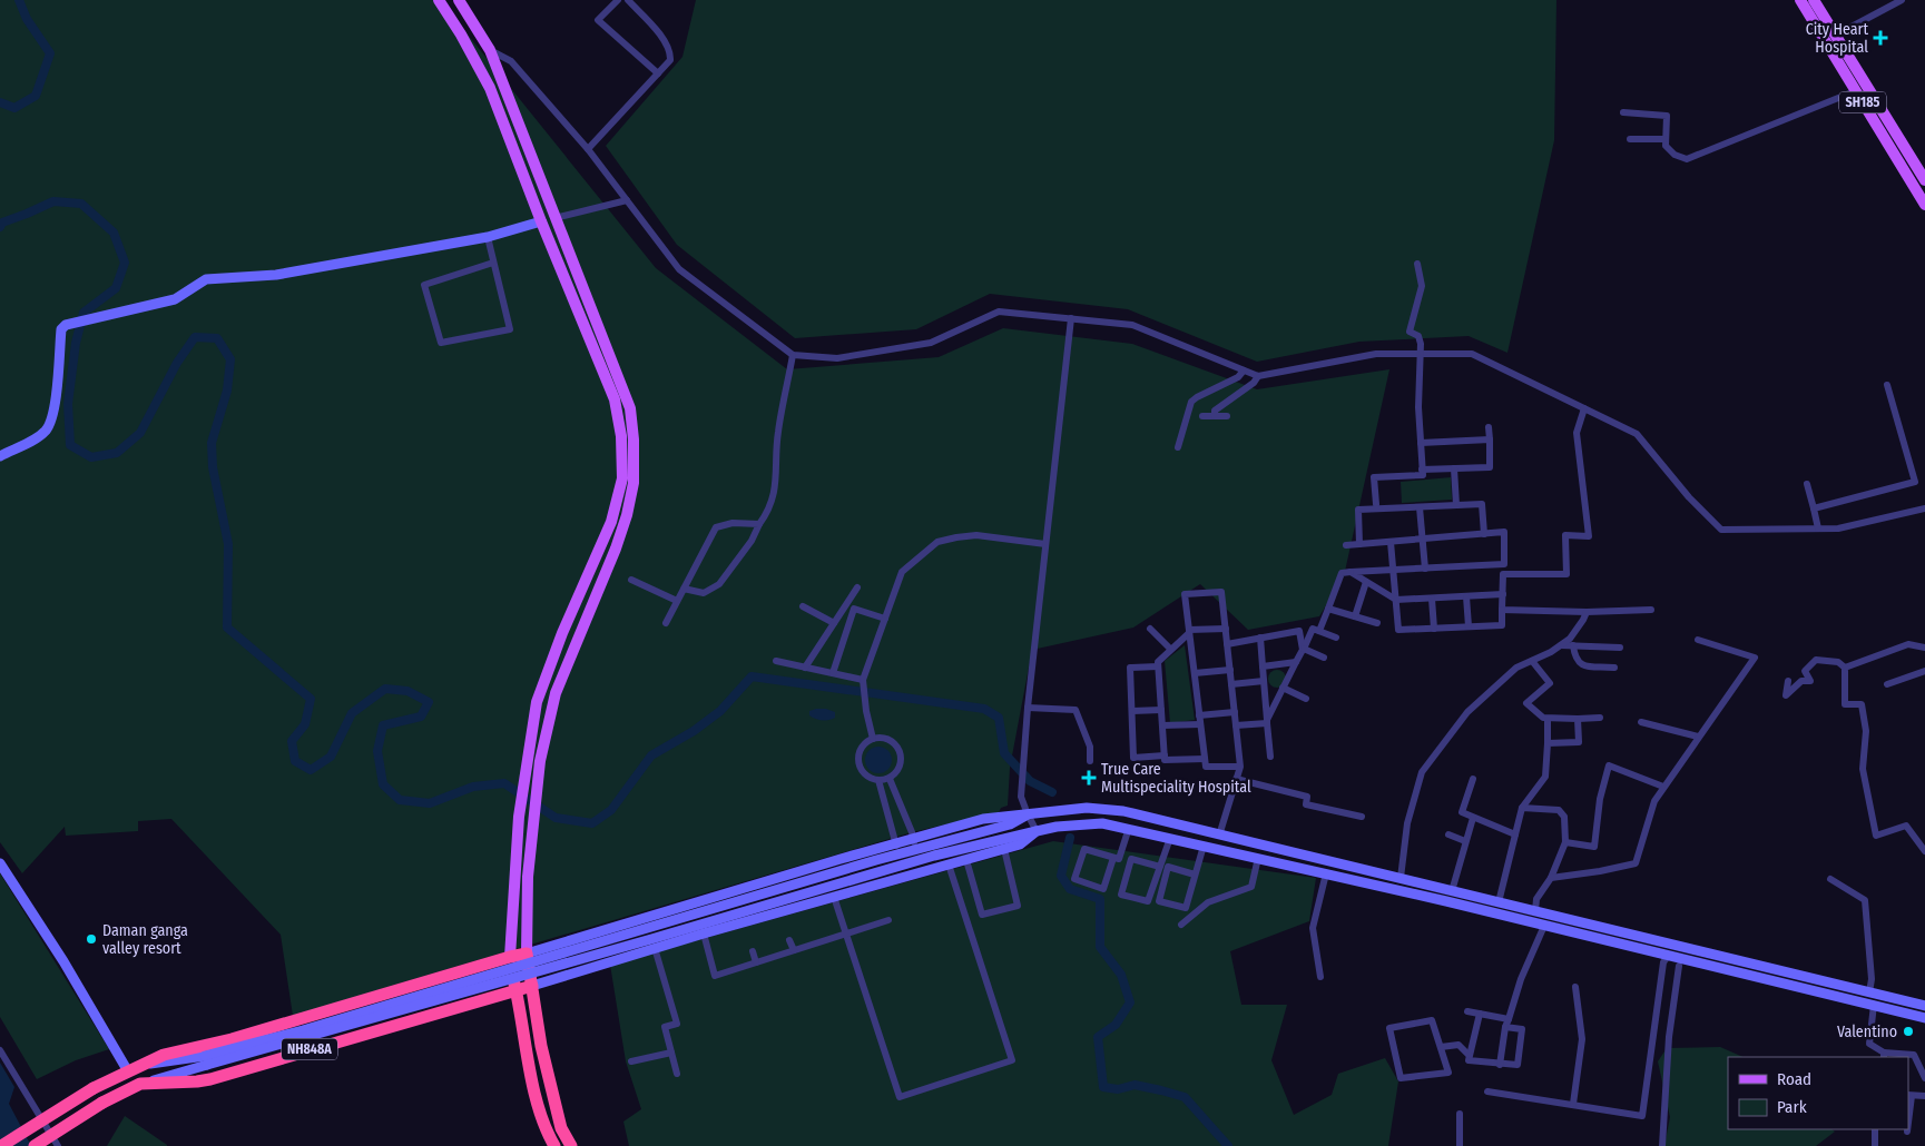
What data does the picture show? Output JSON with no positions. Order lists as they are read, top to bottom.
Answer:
{
  "streets": {
    "highway": ["NH848A"],
    "main road": ["SH185"]
  },
  "places": {
    "health": ["City Heart Hospital", "True Care Multispeciality Hospital"],
    "other": ["Daman ganga valley resort", "Valentino"]
  },
  "legend": ["Road", "Park"]
}
